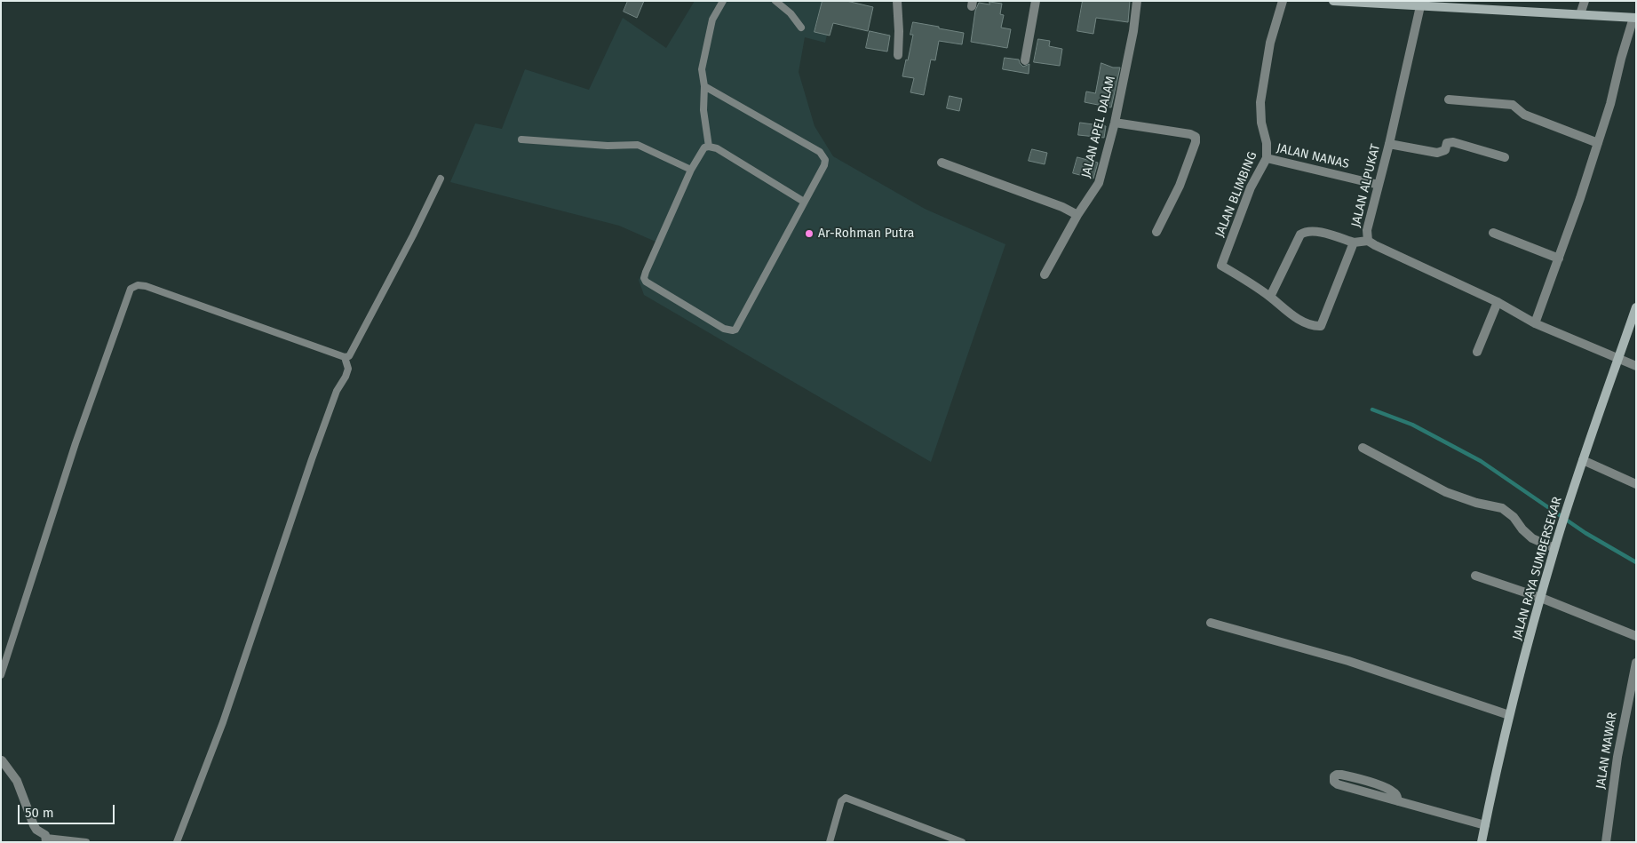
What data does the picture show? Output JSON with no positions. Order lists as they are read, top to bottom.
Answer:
{
  "streets": {
    "main road": ["JALAN RAYA SUMBERSEKAR"],
    "street": [
      "JALAN APEL DALAM",
      "JALAN NANAS",
      "JALAN ALPUKAT",
      "JALAN BLIMBING",
      "JALAN MAWAR"
    ]
  },
  "crossings": [
    ["JALAN NANAS", "JALAN ALPUKAT"],
    ["JALAN NANAS", "JALAN BLIMBING"],
    ["JALAN ALPUKAT", "JALAN RAYA SUMBERSEKAR"]
  ],
  "places": ["Ar-Rohman Putra"],
  "scale_bar": "50 m"
}
